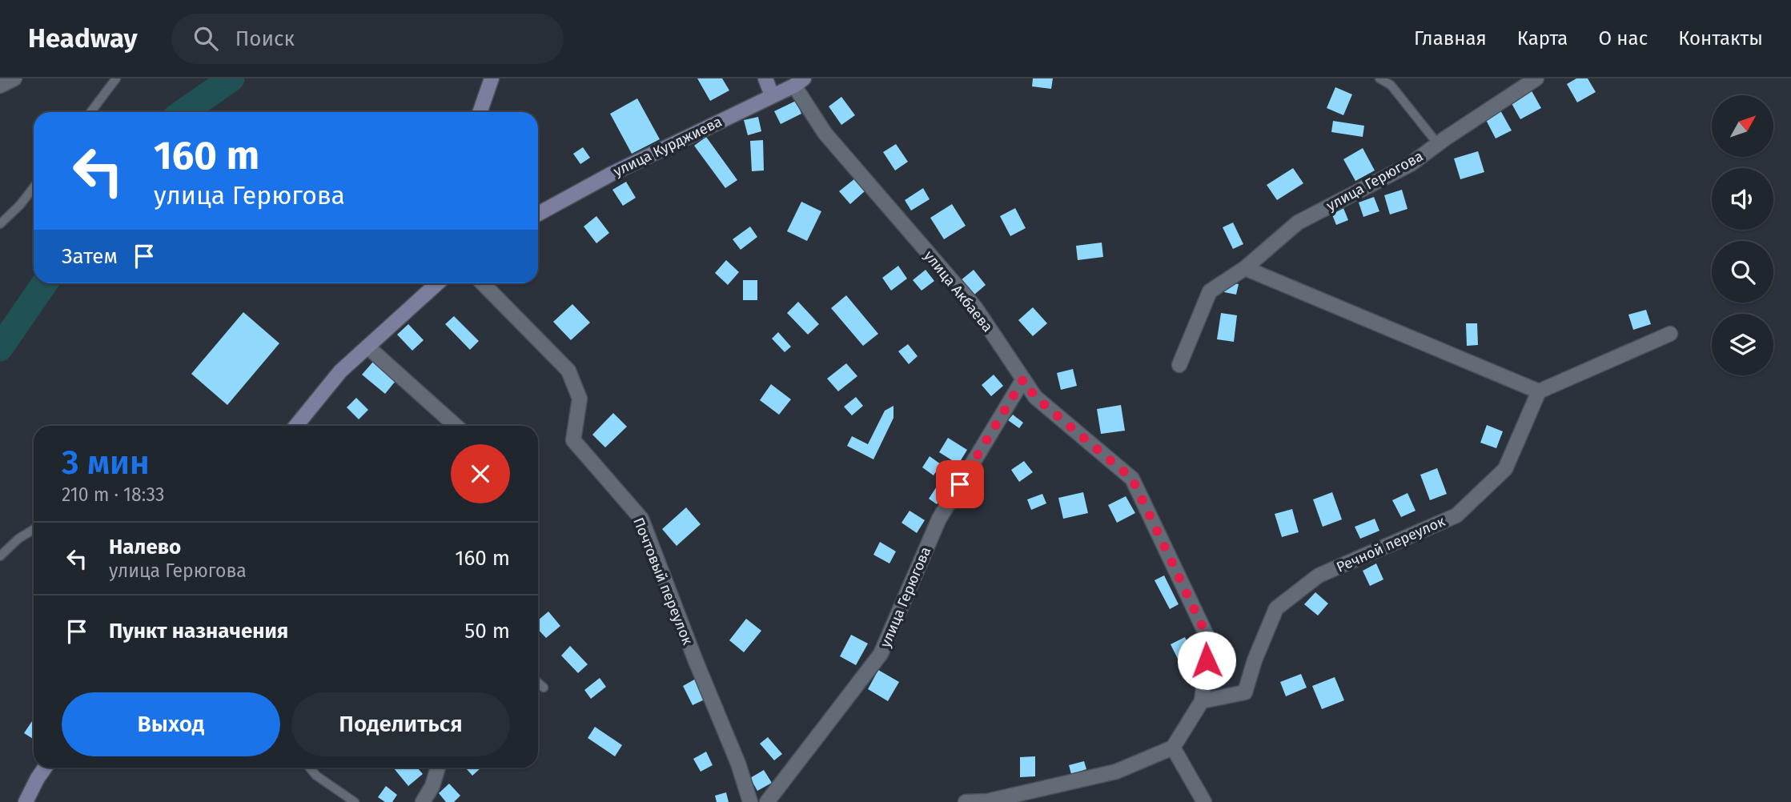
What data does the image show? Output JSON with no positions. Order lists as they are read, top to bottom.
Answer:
{
  "streets": {
    "street": [
      "улица Курджиева",
      "улица Герюгова",
      "улица Акбаева",
      "Речной переулок",
      "Почтовый переулок"
    ]
  },
  "crossings": [
    ["улица Курджиева", "улица Акбаева"],
    ["улица Герюгова", "улица Акбаева"],
    ["улица Акбаева", "Речной переулок"]
  ],
  "north": "top right",
  "page": {
    "header": "Headway",
    "search": "Поиск",
    "nav": [
      "Главная",
      "Карта",
      "О нас",
      "Контакты"
    ],
    "turn": ["160 m", "улица Герюгова"],
    "then": "Затем",
    "heading": ["3 мин", "210 m · 18:33"],
    "list": [
      {
        "name": "Налево",
        "note": "улица Герюгова",
        "value": "160 m"
      },
      {
        "name": "Пункт назначения",
        "value": "50 m"
      }
    ],
    "buttons": ["Выход", "Поделиться"]
  }
}
